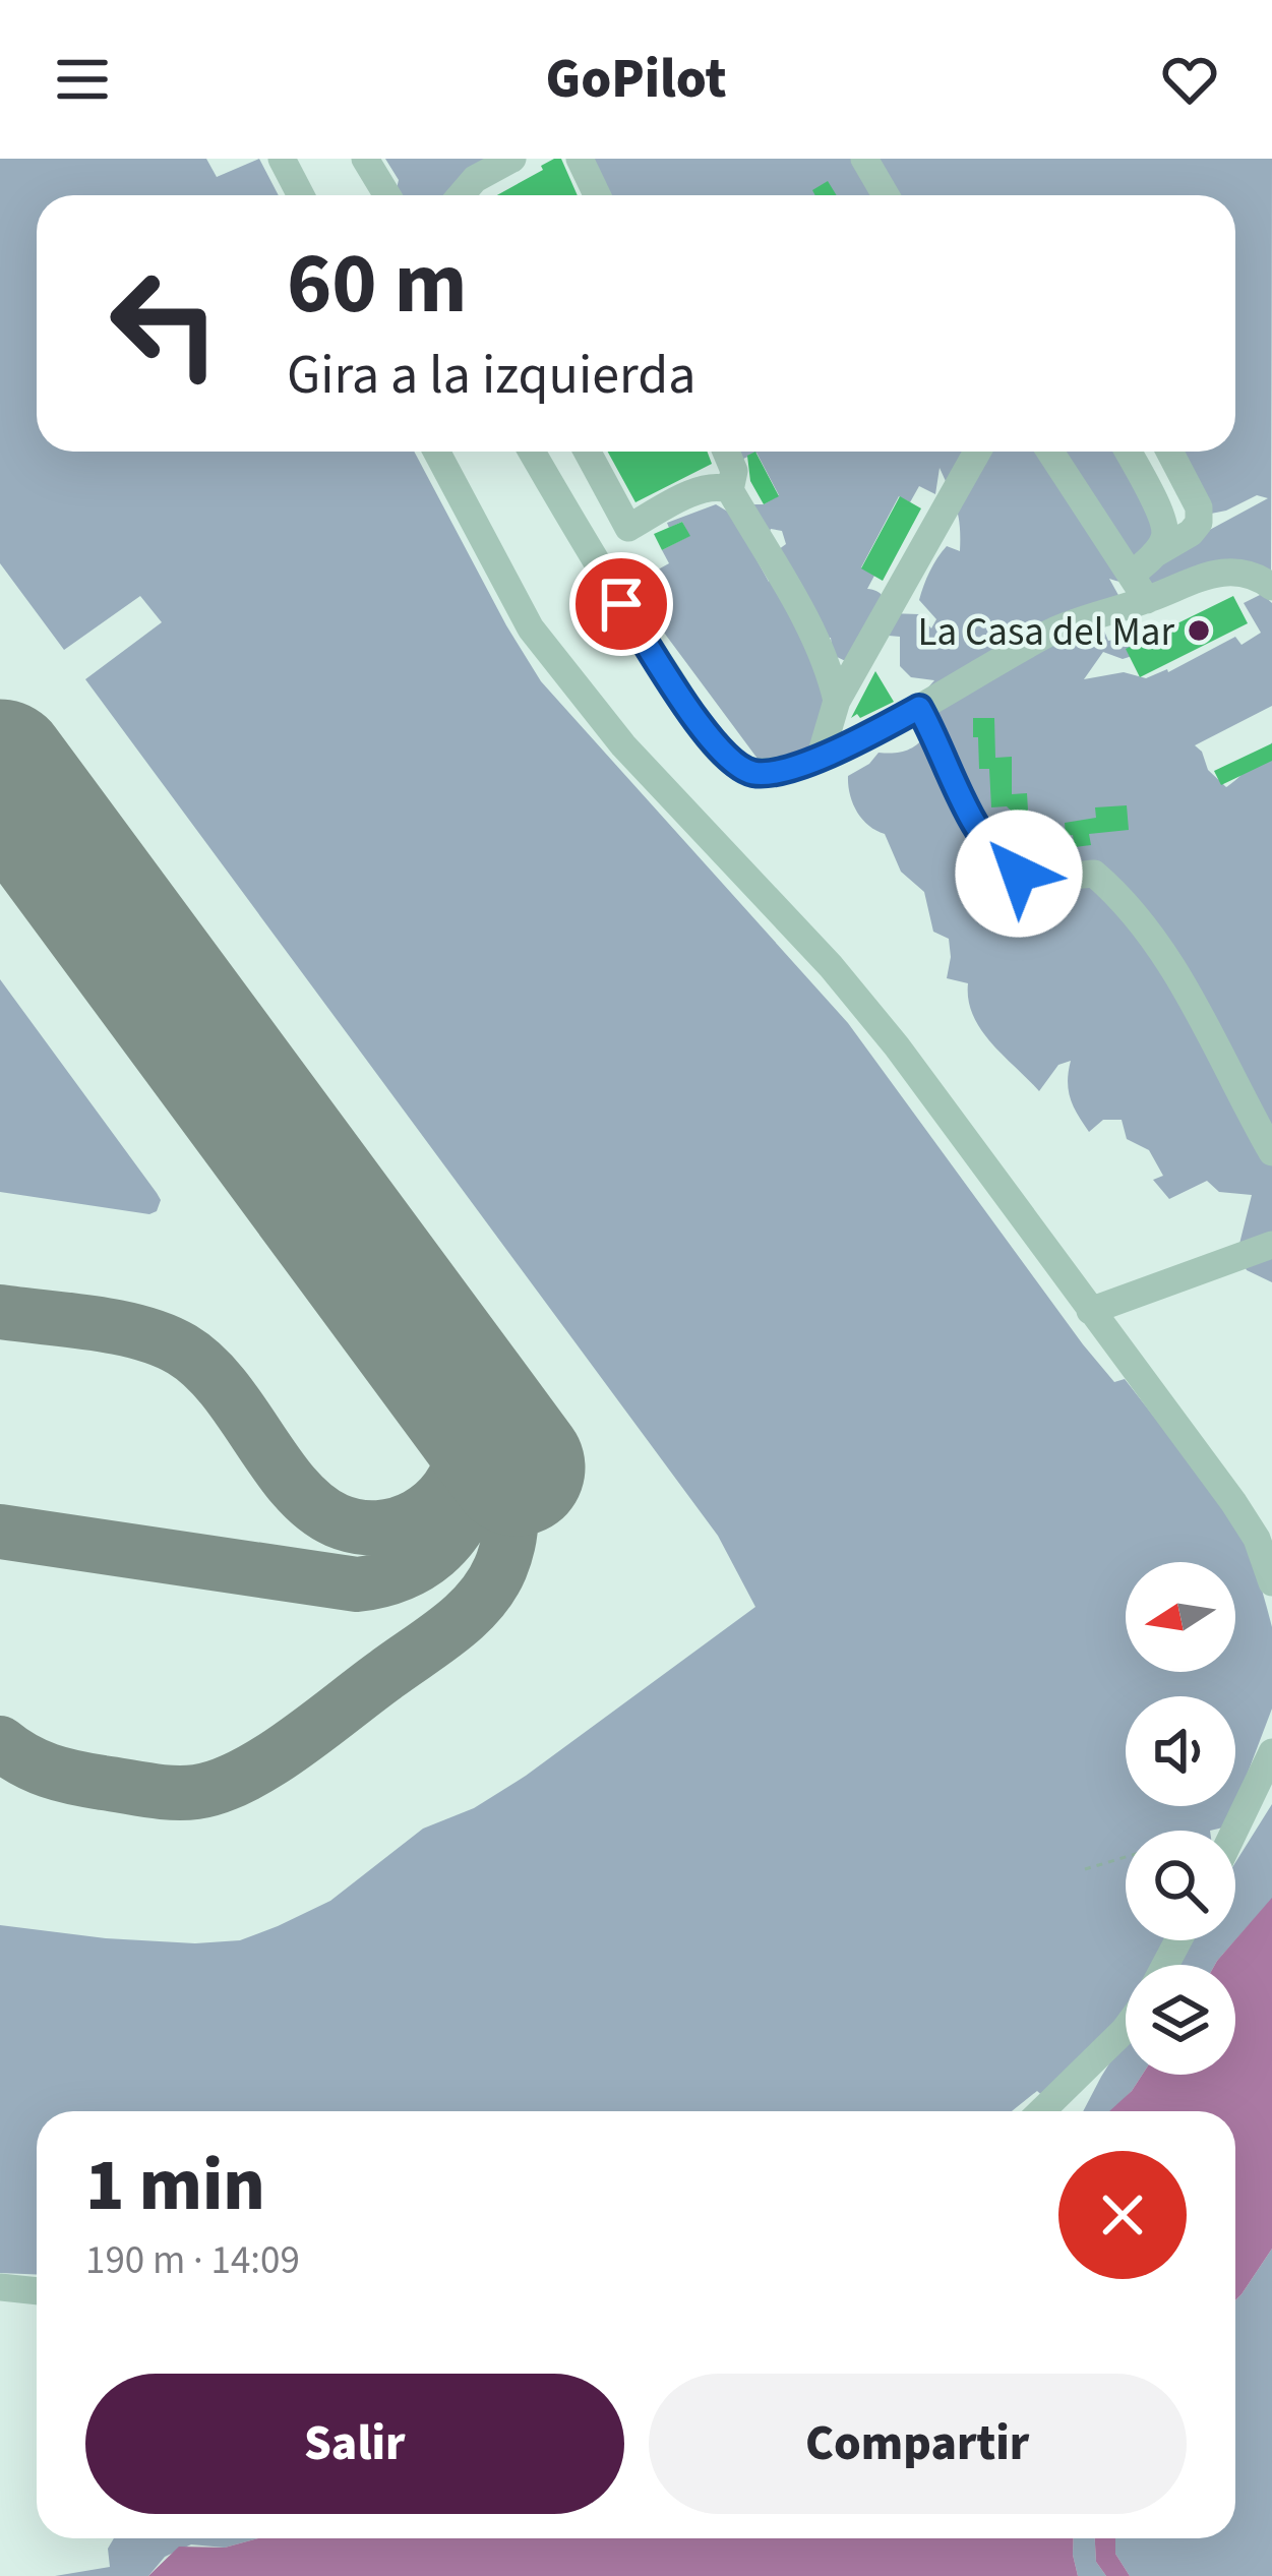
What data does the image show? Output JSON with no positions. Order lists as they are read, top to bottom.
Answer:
{
  "places": ["La Casa del Mar"],
  "north": "left",
  "page": {
    "header": "GoPilot",
    "turn": ["60 m", "Gira a la izquierda"],
    "heading": ["1 min", "190 m · 14:09"],
    "buttons": ["Salir", "Compartir"]
  }
}
